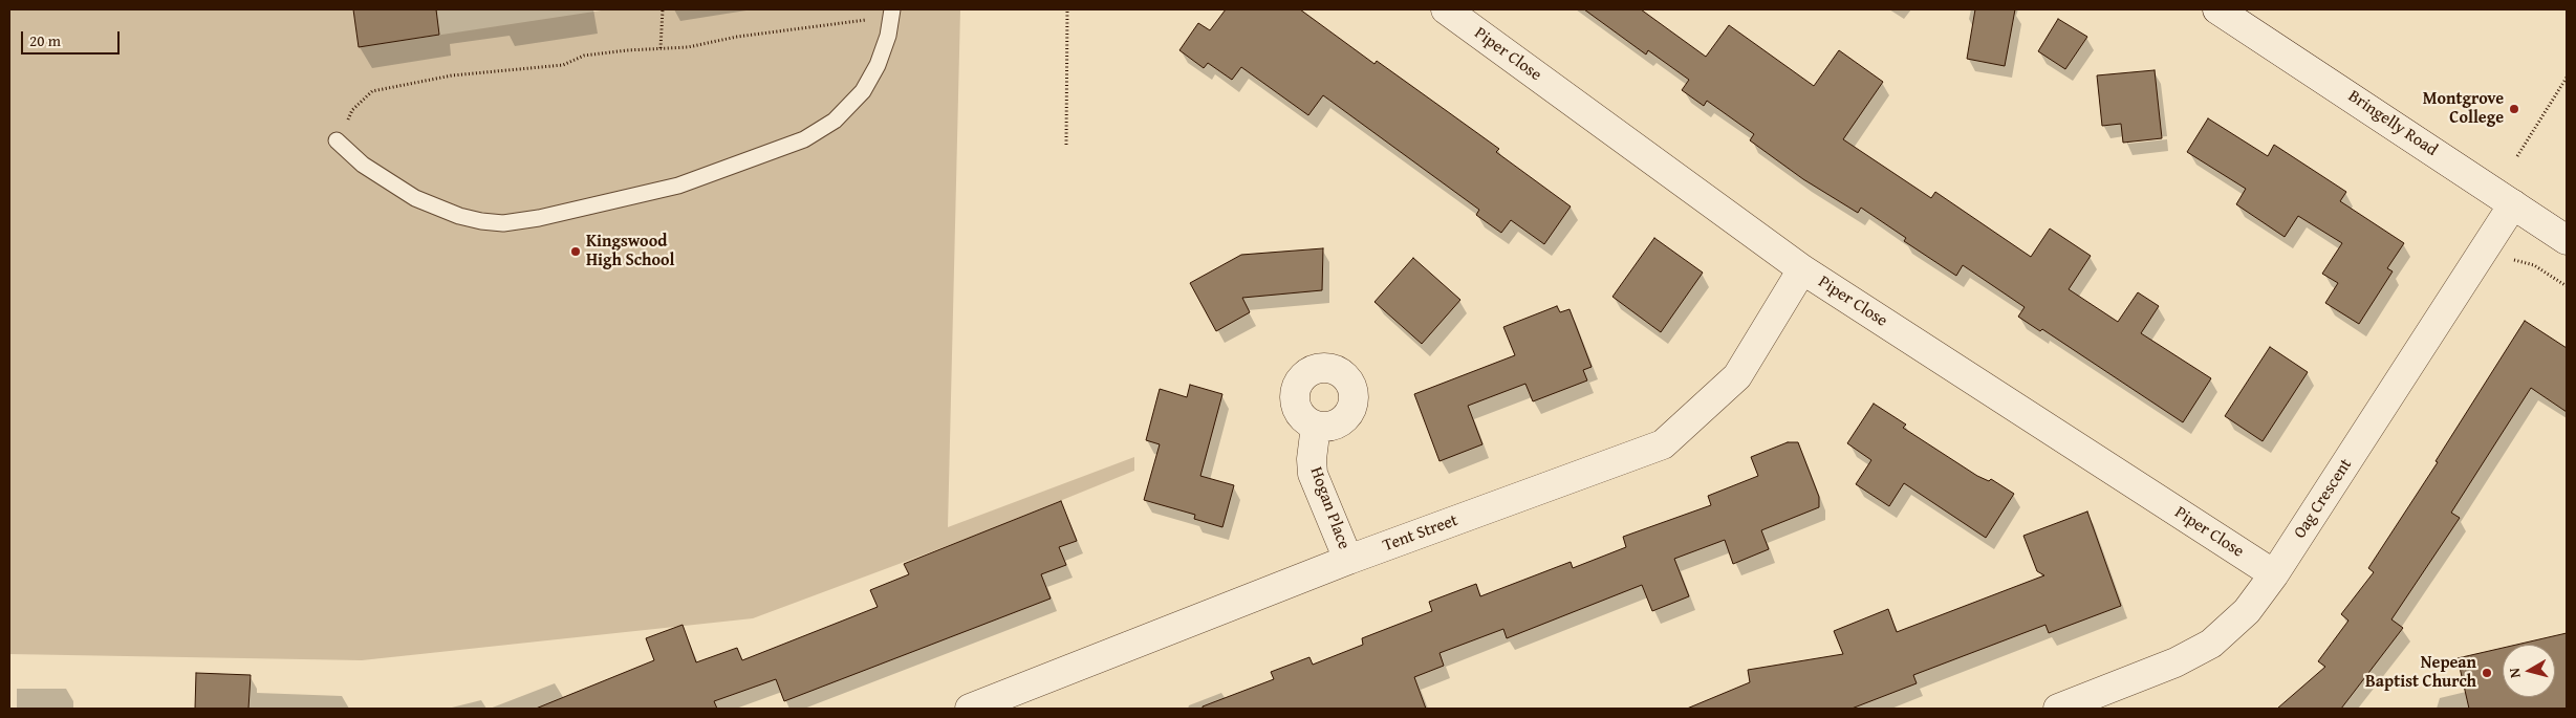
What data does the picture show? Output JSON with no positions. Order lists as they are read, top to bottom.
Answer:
{
  "streets": {
    "street": [
      "Piper Close",
      "Bringelly Road",
      "Oag Crescent",
      "Hogan Place",
      "Tent Street"
    ]
  },
  "crossings": [
    ["Piper Close", "Oag Crescent"],
    ["Piper Close", "Tent Street"],
    ["Bringelly Road", "Oag Crescent"],
    ["Hogan Place", "Tent Street"]
  ],
  "places": ["Montgrove College", "Kingswood High School", "Nepean Baptist Church"],
  "scale_bar": "20 m",
  "north": "left"
}
